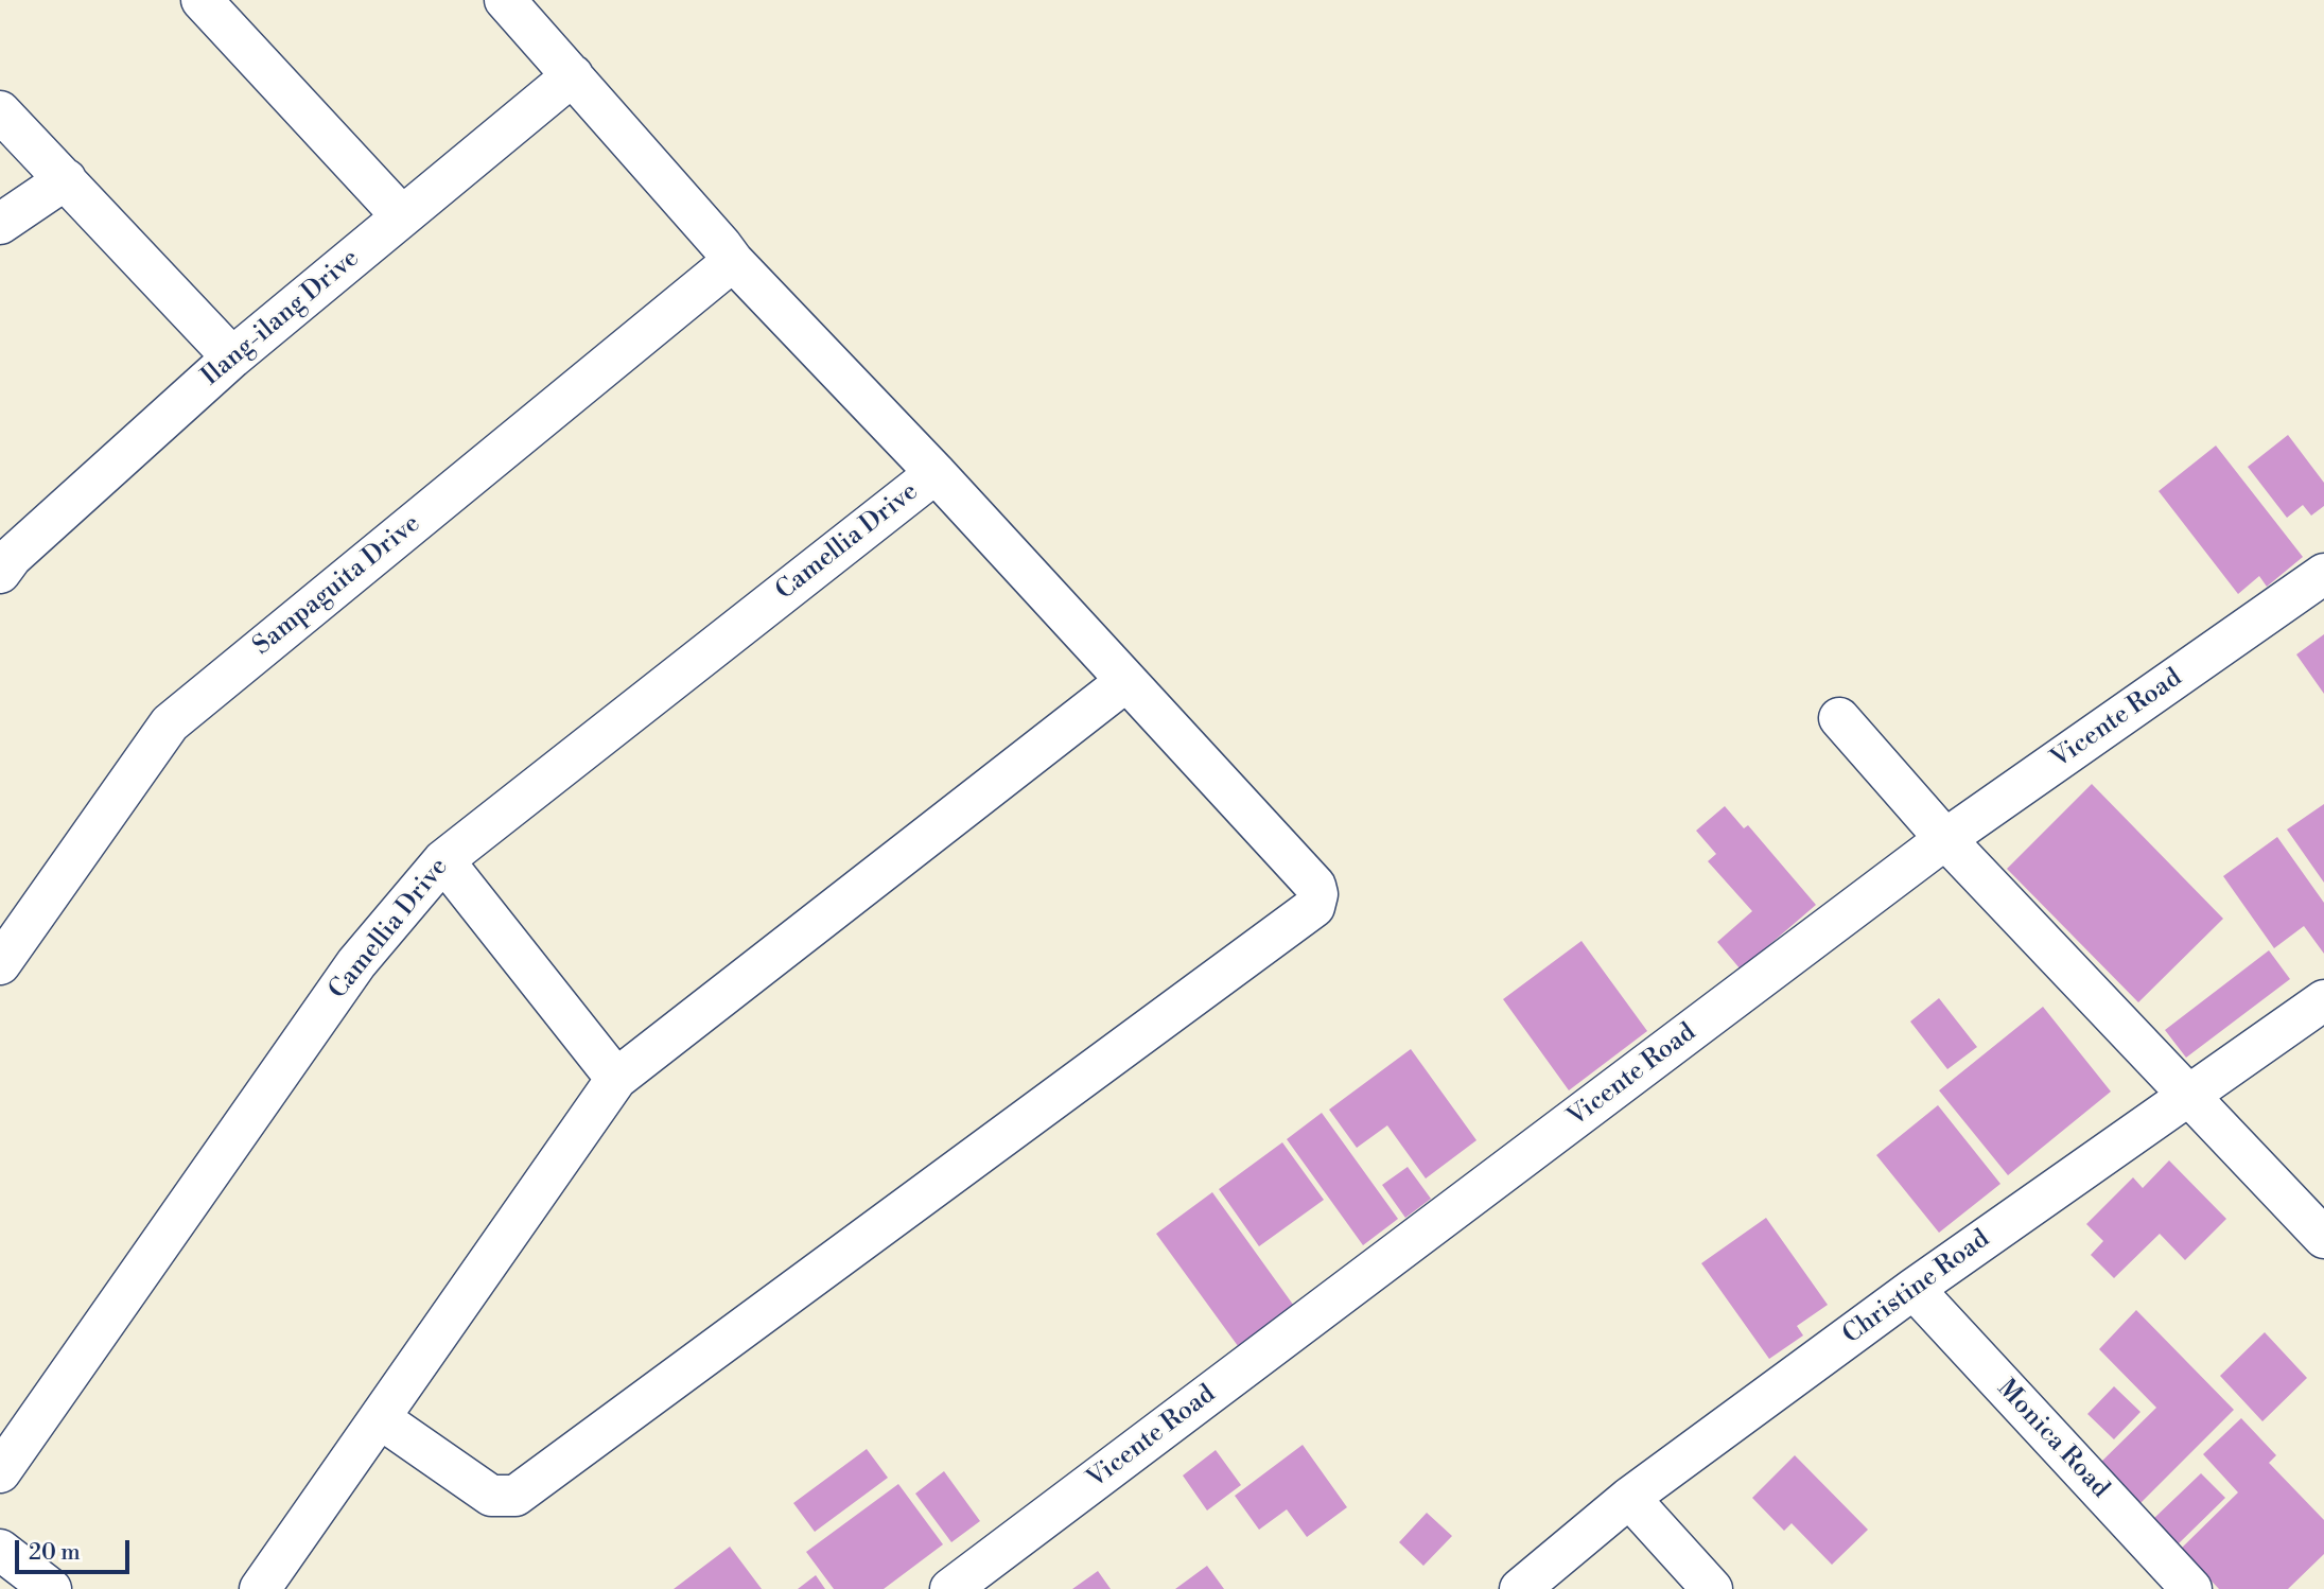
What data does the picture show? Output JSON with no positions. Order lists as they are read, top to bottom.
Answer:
{
  "streets": {
    "street": [
      "Ilang-ilang Drive",
      "Camellia Drive",
      "Sampaguita Drive",
      "Vicente Road",
      "Christine Road",
      "Monica Road"
    ]
  },
  "crossings": [
    ["Christine Road", "Monica Road"]
  ],
  "scale_bar": "20 m"
}
